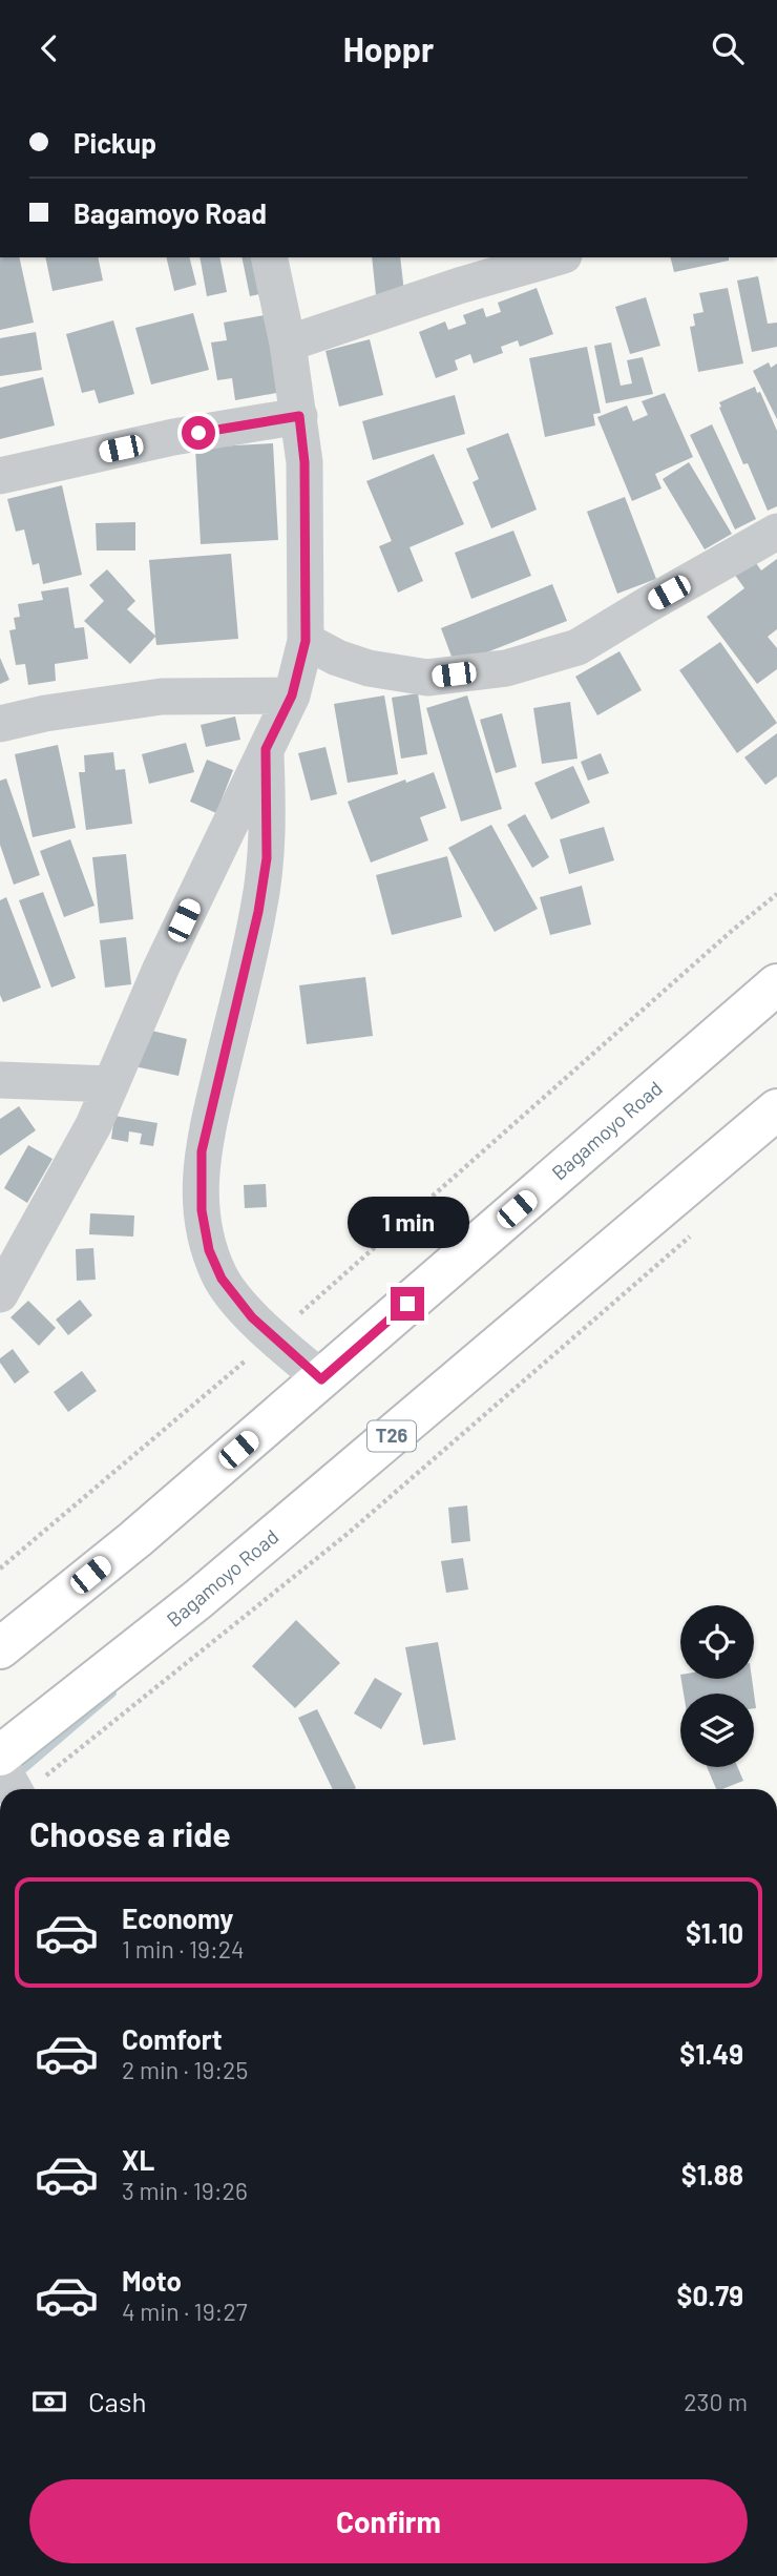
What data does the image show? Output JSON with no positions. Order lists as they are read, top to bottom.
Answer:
{
  "streets": {
    "highway": ["Bagamoyo Road", "T26"]
  },
  "page": {
    "header": "Hoppr",
    "banner": ["Pickup", "Bagamoyo Road"],
    "bubble": "1 min",
    "heading": "Choose a ride",
    "list": [
      {
        "name": "Economy",
        "note": "1 min · 19:24",
        "value": "$1.10"
      },
      {
        "name": "Comfort",
        "note": "2 min · 19:25",
        "value": "$1.49"
      },
      {
        "name": "XL",
        "note": "3 min · 19:26",
        "value": "$1.88"
      },
      {
        "name": "Moto",
        "note": "4 min · 19:27",
        "value": "$0.79"
      }
    ],
    "pay": ["Cash", "230 m"],
    "buttons": "Confirm"
  }
}
